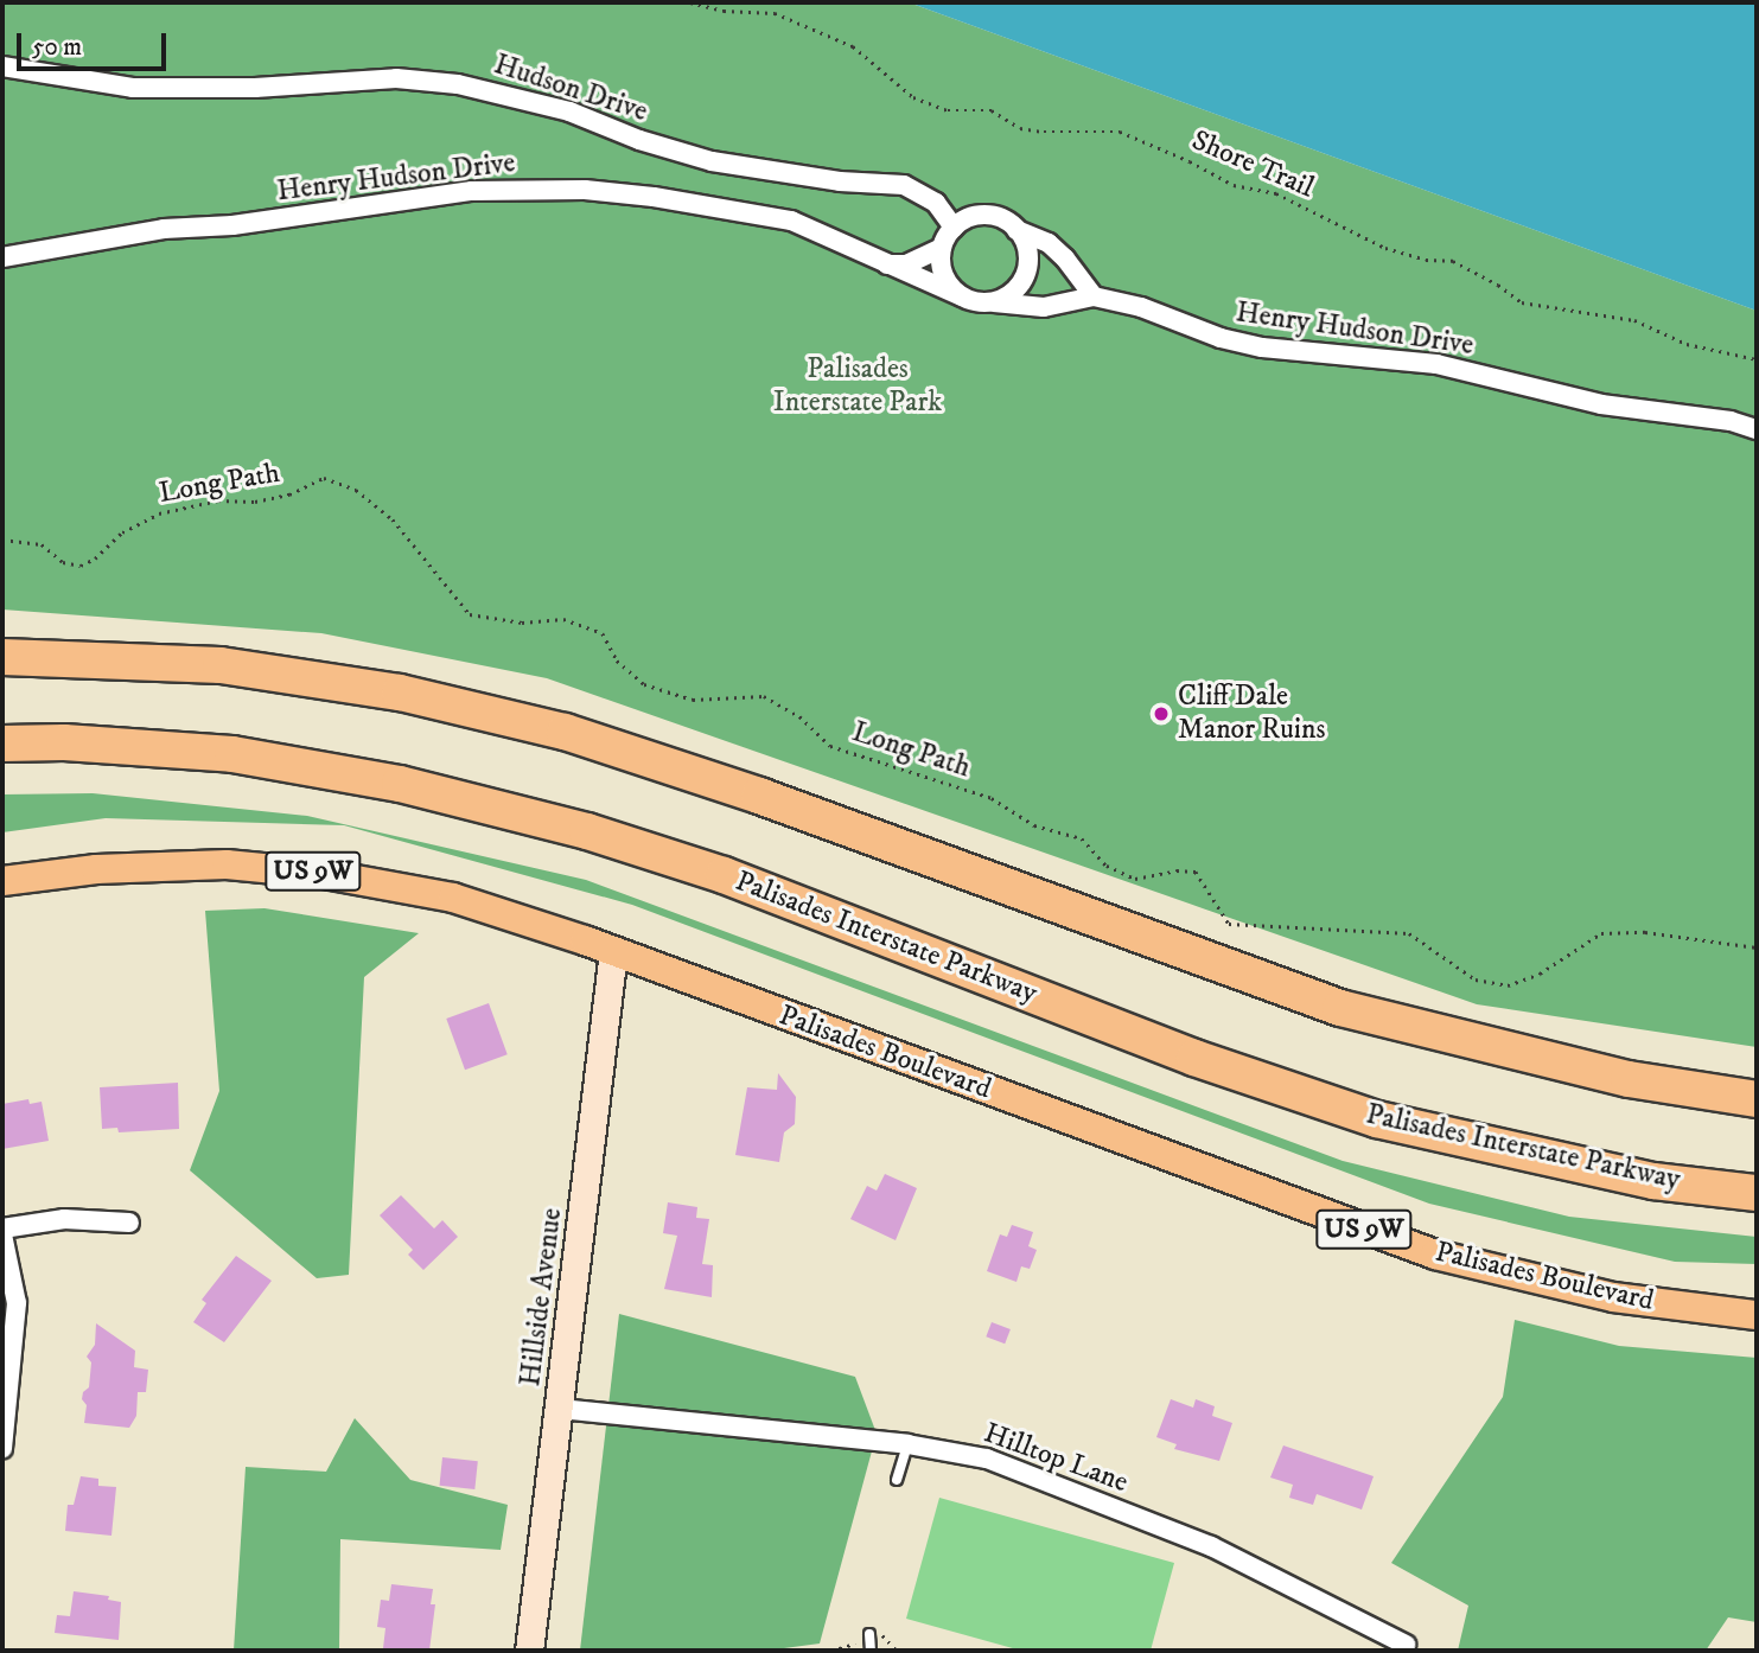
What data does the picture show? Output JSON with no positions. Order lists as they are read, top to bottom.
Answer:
{
  "streets": {
    "highway": ["Palisades Interstate Parkway"],
    "main road": ["US 9W", "Palisades Boulevard", "Hillside Avenue"],
    "street": ["Hudson Drive", "Henry Hudson Drive", "Hilltop Lane"],
    "path": ["Shore Trail", "Long Path"]
  },
  "crossings": [
    ["Hudson Drive", "Henry Hudson Drive"],
    ["Palisades Boulevard", "Hillside Avenue"],
    ["Hillside Avenue", "Hilltop Lane"]
  ],
  "parks": ["Palisades Interstate Park"],
  "places": ["Cliff Dale Manor Ruins"],
  "scale_bar": "50 m"
}
